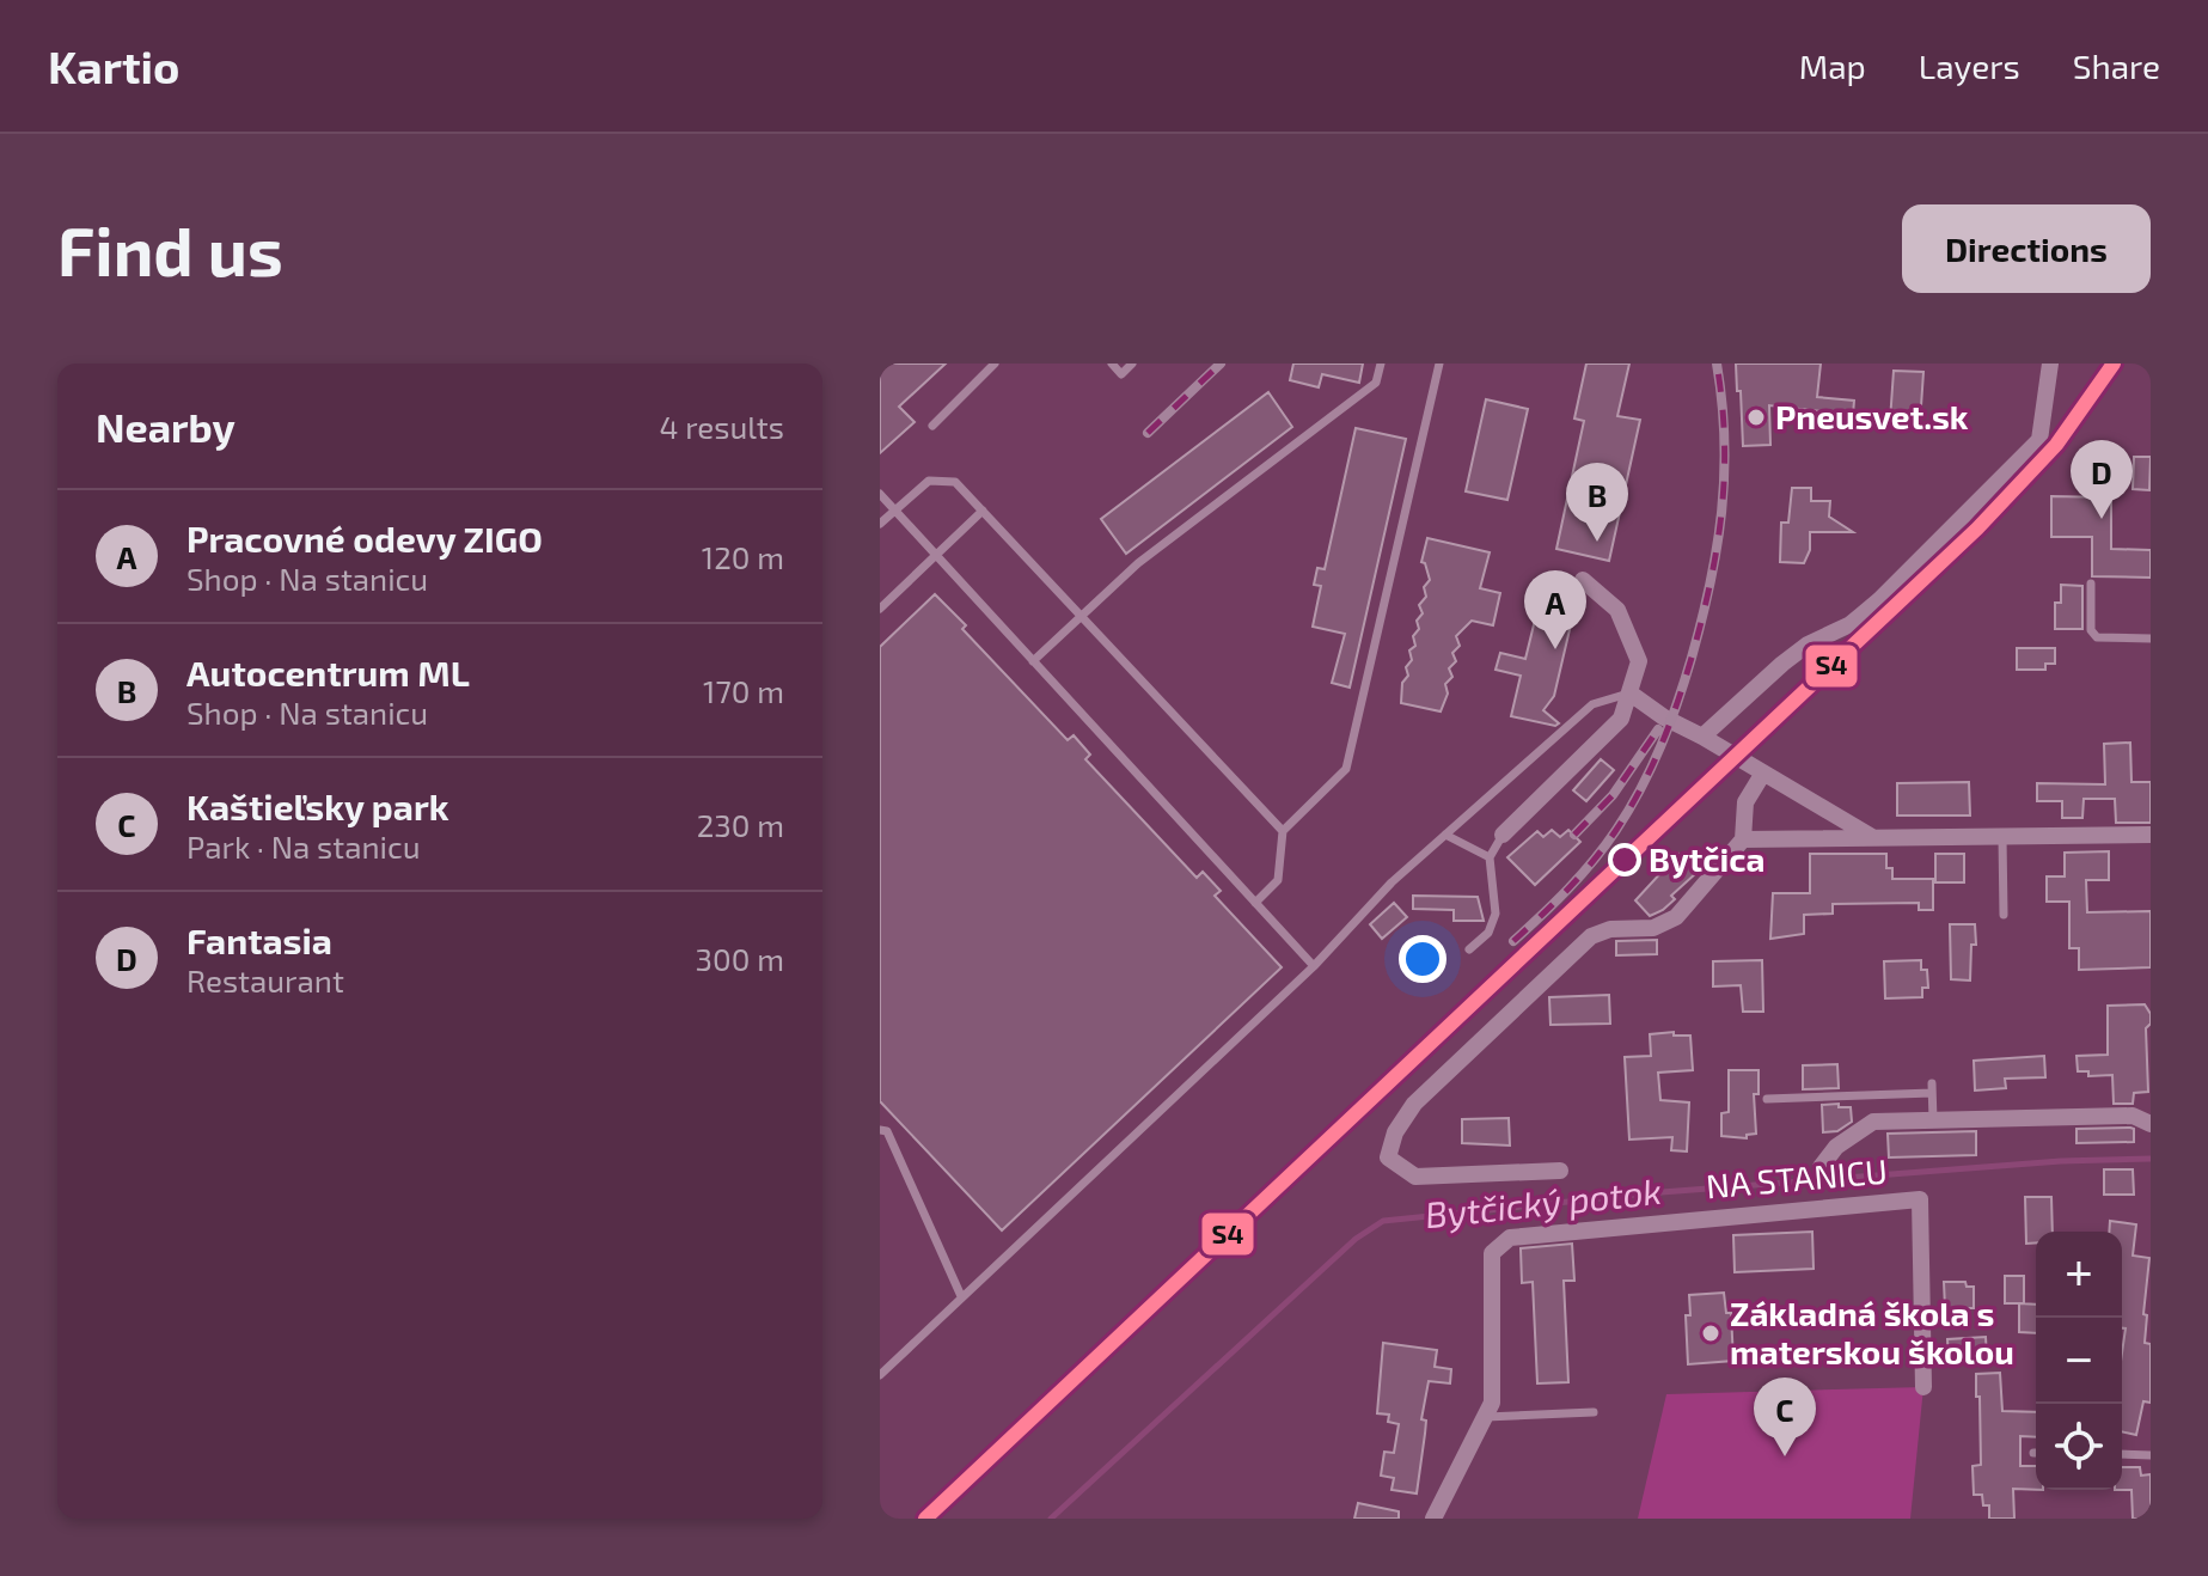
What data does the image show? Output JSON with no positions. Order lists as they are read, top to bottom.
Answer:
{
  "streets": {
    "street": ["NA STANICU"]
  },
  "water": ["Bytčický potok"],
  "places": ["Pneusvet.sk", "Bytčica", "Základná škola s materskou školou"],
  "lines": ["transit line S4"],
  "page": {
    "header": "Kartio",
    "nav": ["Map", "Layers", "Share"],
    "buttons": "Directions",
    "title": "Find us",
    "heading": ["Nearby", "4 results"],
    "pins": [
      "D",
      "B",
      "A",
      "C"
    ],
    "list": [
      {
        "mark": "A",
        "name": "Pracovné odevy ZIGO",
        "note": "Shop · Na stanicu",
        "value": "120 m"
      },
      {
        "mark": "B",
        "name": "Autocentrum ML",
        "note": "Shop · Na stanicu",
        "value": "170 m"
      },
      {
        "mark": "C",
        "name": "Kaštieľsky park",
        "note": "Park · Na stanicu",
        "value": "230 m"
      },
      {
        "mark": "D",
        "name": "Fantasia",
        "note": "Restaurant",
        "value": "300 m"
      }
    ],
    "map_buttons": ["+", "−"]
  }
}
